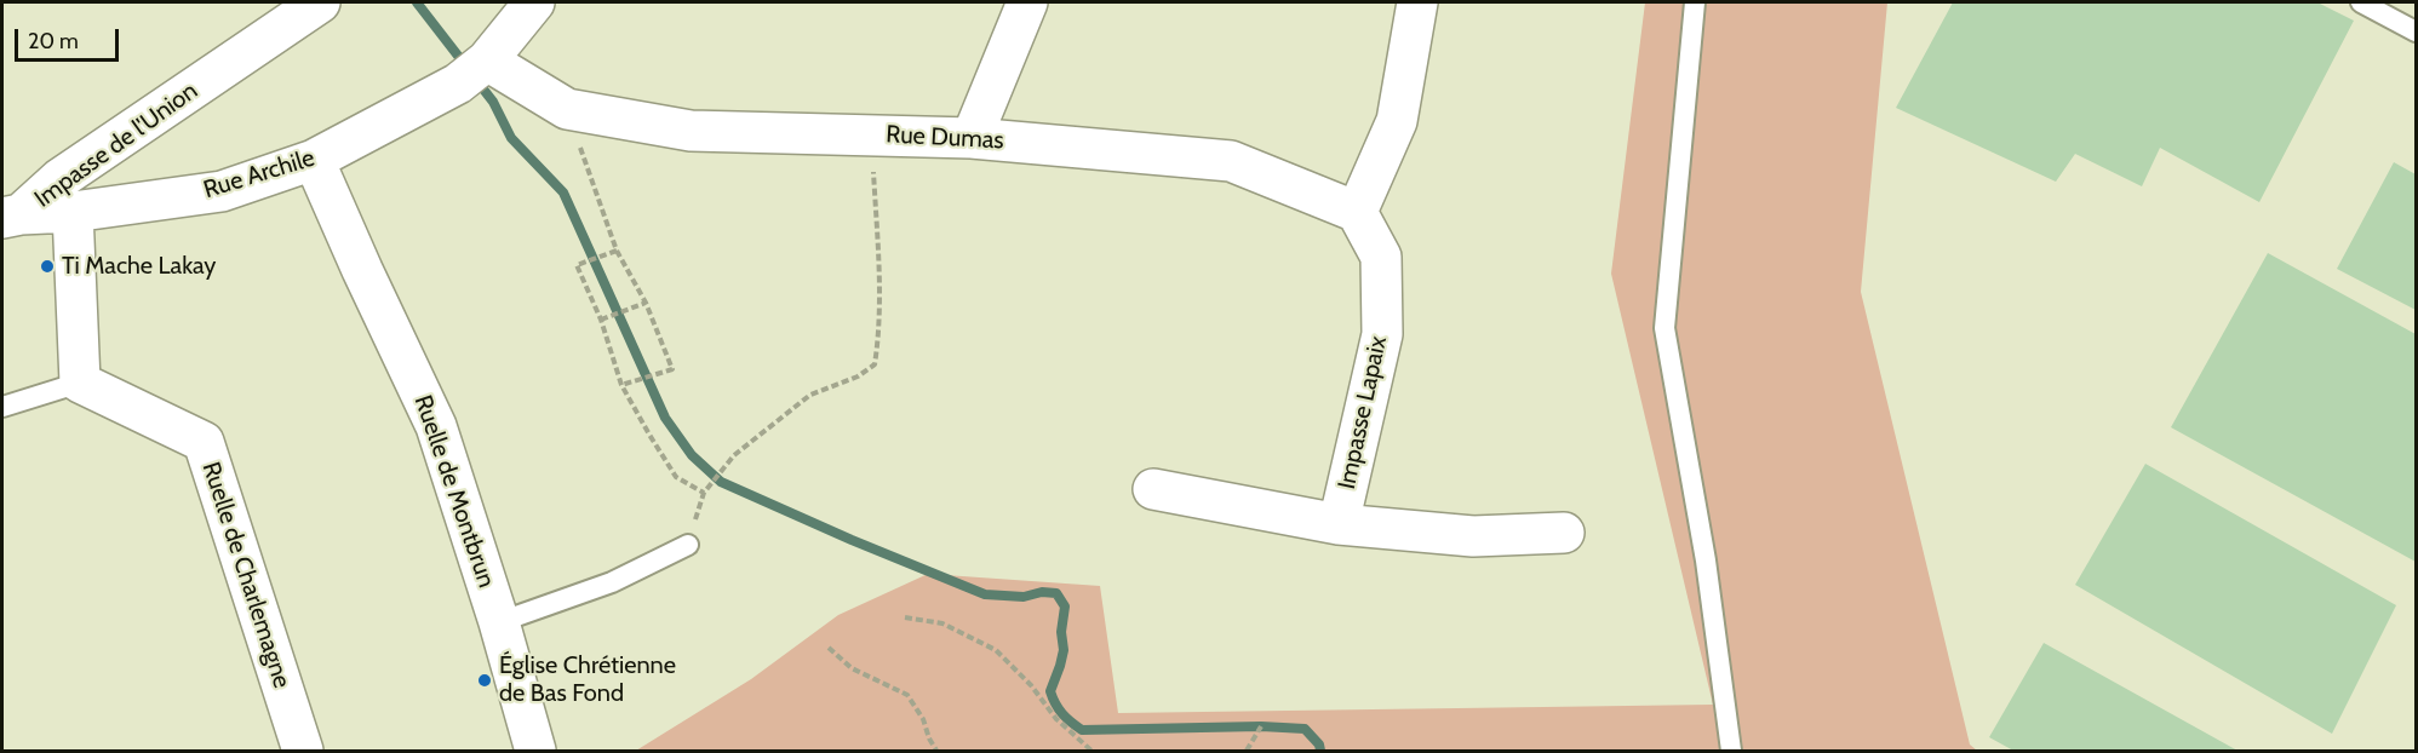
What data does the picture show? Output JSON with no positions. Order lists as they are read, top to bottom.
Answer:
{
  "streets": {
    "street": [
      "Rue Dumas",
      "Impasse de l'Union",
      "Rue Archile",
      "Impasse Lapaix",
      "Ruelle de Montbrun",
      "Ruelle de Charlemagne"
    ]
  },
  "crossings": [
    ["Rue Dumas", "Rue Archile"],
    ["Rue Dumas", "Impasse Lapaix"],
    ["Impasse de l'Union", "Rue Archile"],
    ["Rue Archile", "Ruelle de Montbrun"]
  ],
  "places": ["Ti Mache Lakay", "Église Chrétienne de Bas Fond"],
  "scale_bar": "20 m"
}
